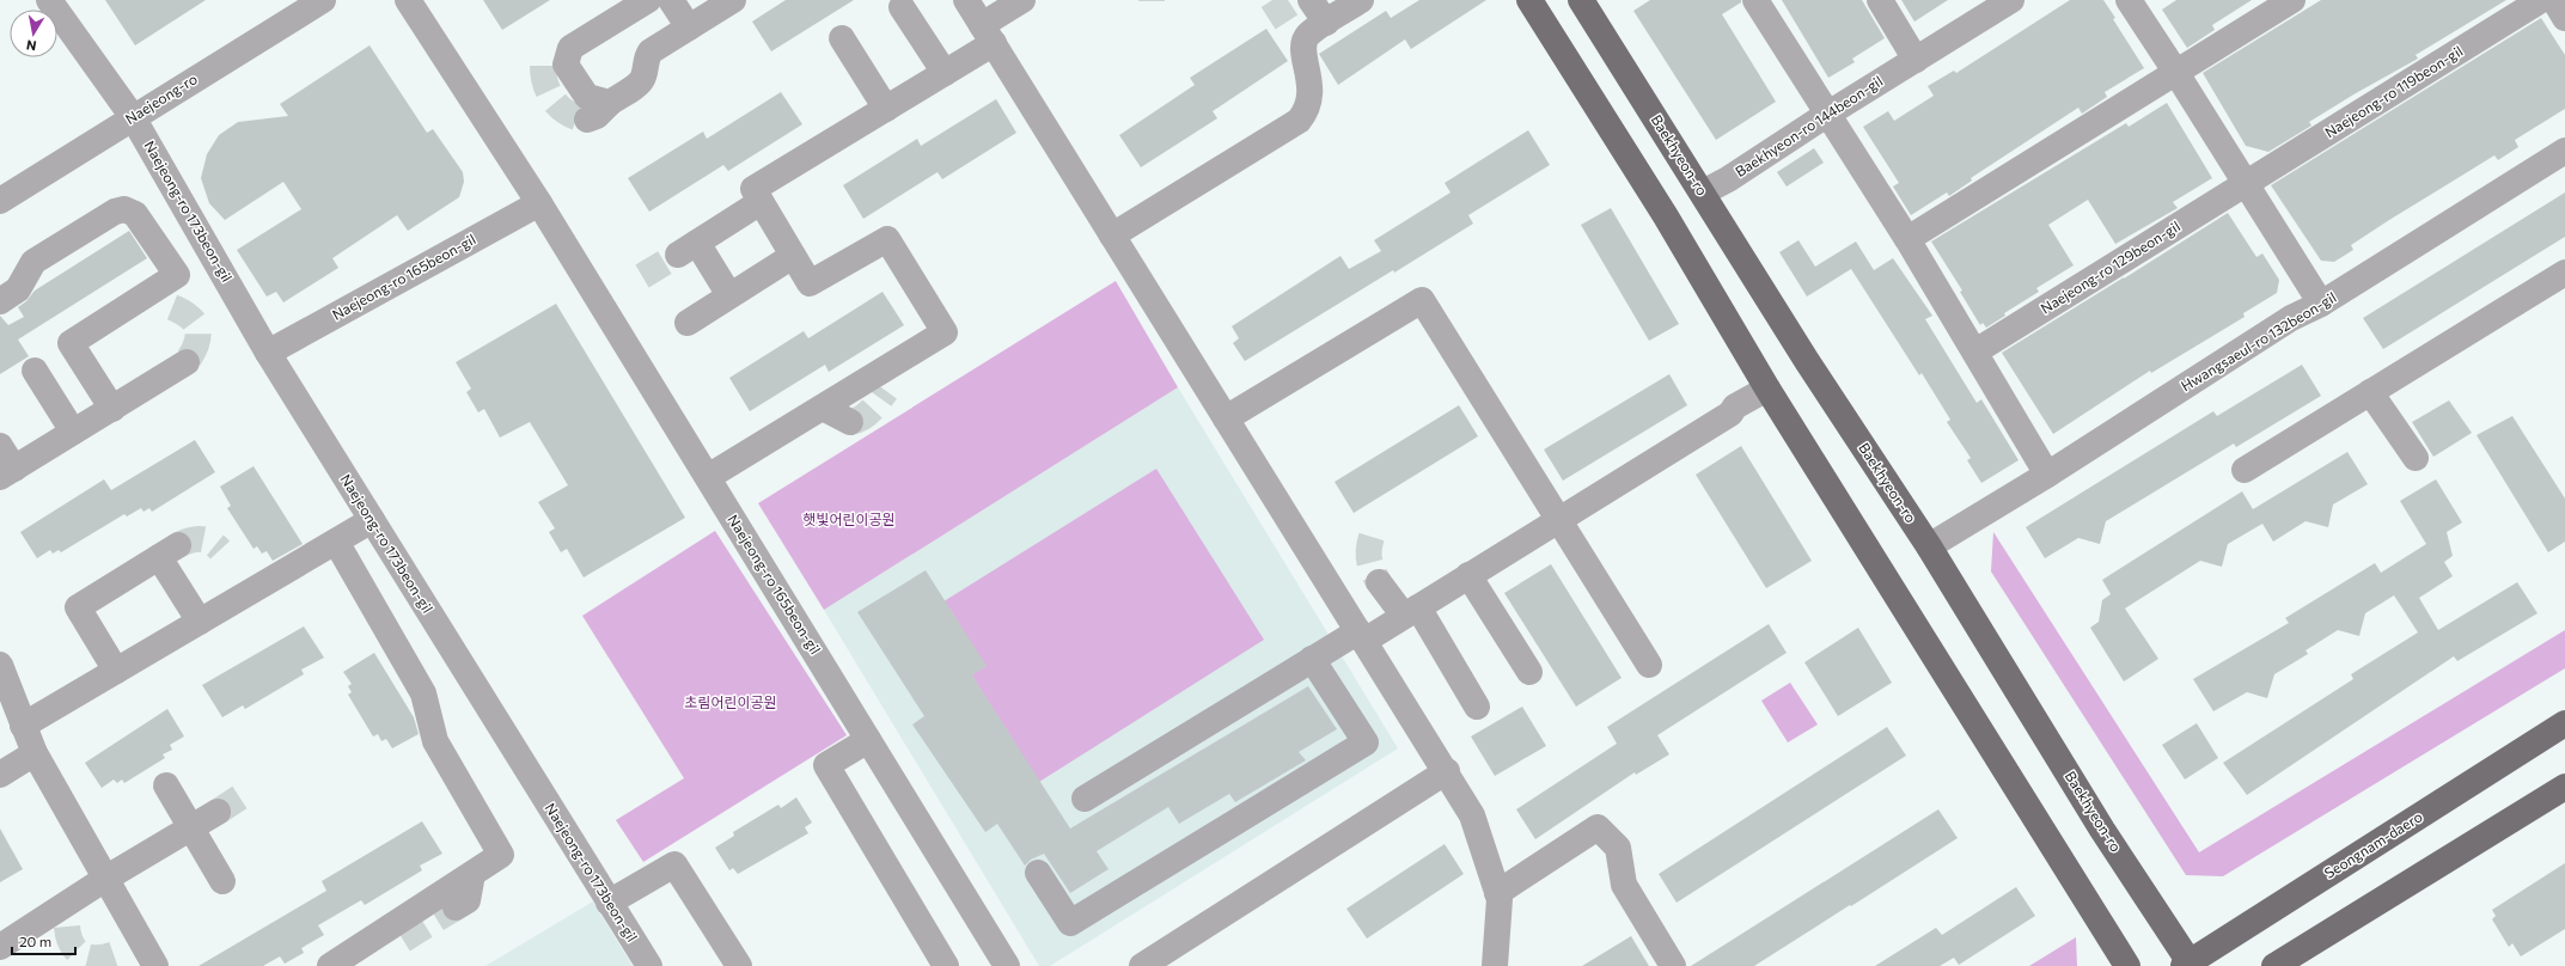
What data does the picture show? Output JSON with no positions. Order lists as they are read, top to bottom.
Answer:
{
  "streets": {
    "main road": ["Baekhyeon-ro", "Seongnam-daero"],
    "street": [
      "Naejeong-ro 119beon-gil",
      "Naejeong-ro",
      "Baekhyeon-ro 144beon-gil",
      "Naejeong-ro 173beon-gil",
      "Naejeong-ro 129beon-gil",
      "Naejeong-ro 165beon-gil",
      "Hwangsaeul-ro 132beon-gil"
    ]
  },
  "crossings": [
    ["Naejeong-ro 119beon-gil", "Naejeong-ro 129beon-gil"],
    ["Naejeong-ro", "Naejeong-ro 173beon-gil"],
    ["Baekhyeon-ro 144beon-gil", "Baekhyeon-ro"],
    ["Baekhyeon-ro", "Hwangsaeul-ro 132beon-gil"],
    ["Baekhyeon-ro", "Seongnam-daero"],
    ["Naejeong-ro 173beon-gil", "Naejeong-ro 165beon-gil"]
  ],
  "parks": ["햇빛어린이공원", "초림어린이공원"],
  "scale_bar": "20 m",
  "north": "bottom"
}
